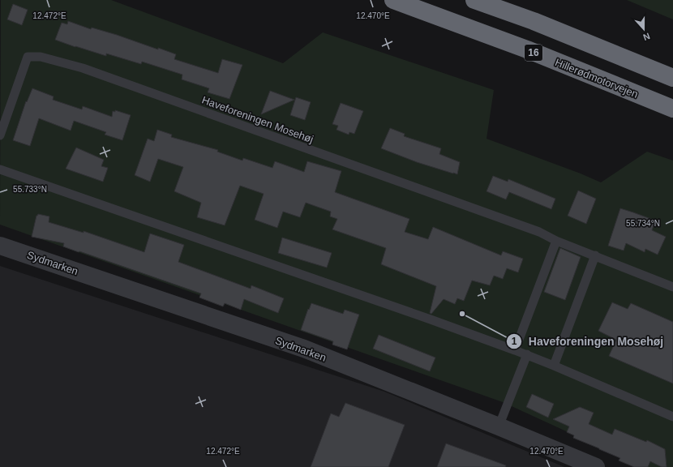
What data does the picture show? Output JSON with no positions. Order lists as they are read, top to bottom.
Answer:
{
  "streets": {
    "highway": ["16", "Hillerødmotorvejen"],
    "street": ["Sydmarken"],
    "lane": ["Haveforeningen Mosehøj"]
  },
  "places": ["Haveforeningen Mosehøj"],
  "north": "bottom",
  "coordinates": [
    "12.472°E",
    "12.470°E",
    "55.733°N",
    "55.734°N"
  ]
}
